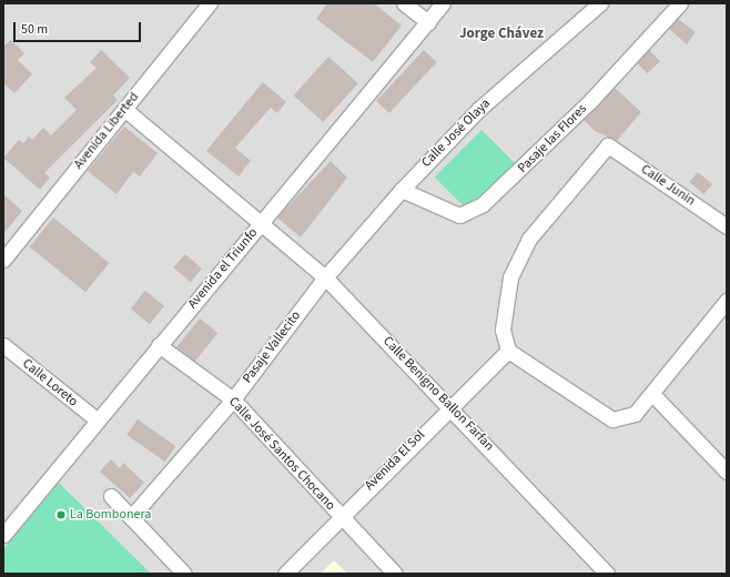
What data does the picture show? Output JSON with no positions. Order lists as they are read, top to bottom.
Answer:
{
  "streets": {
    "street": [
      "Avenida Liberted",
      "Calle José Olaya",
      "Pasaje las Flores",
      "Calle Junin",
      "Avenida el Triunfo",
      "Pasaje Vallecito",
      "Calle Loreto",
      "Calle Benigno Ballon Farfan",
      "Calle José Santos Chocano",
      "Avenida El Sol"
    ]
  },
  "crossings": [
    ["Avenida Liberted", "Calle Benigno Ballon Farfan"],
    ["Calle José Olaya", "Pasaje las Flores"],
    ["Calle José Olaya", "Pasaje Vallecito"],
    ["Calle José Olaya", "Calle Benigno Ballon Farfan"],
    ["Calle Junin", "Avenida El Sol"],
    ["Avenida el Triunfo", "Calle Loreto"],
    ["Avenida el Triunfo", "Calle Benigno Ballon Farfan"],
    ["Avenida el Triunfo", "Calle José Santos Chocano"],
    ["Pasaje Vallecito", "Calle Benigno Ballon Farfan"],
    ["Pasaje Vallecito", "Calle José Santos Chocano"],
    ["Calle Benigno Ballon Farfan", "Avenida El Sol"],
    ["Calle José Santos Chocano", "Avenida El Sol"]
  ],
  "districts": ["Jorge Chávez"],
  "places": ["La Bombonera"],
  "scale_bar": "50 m"
}
